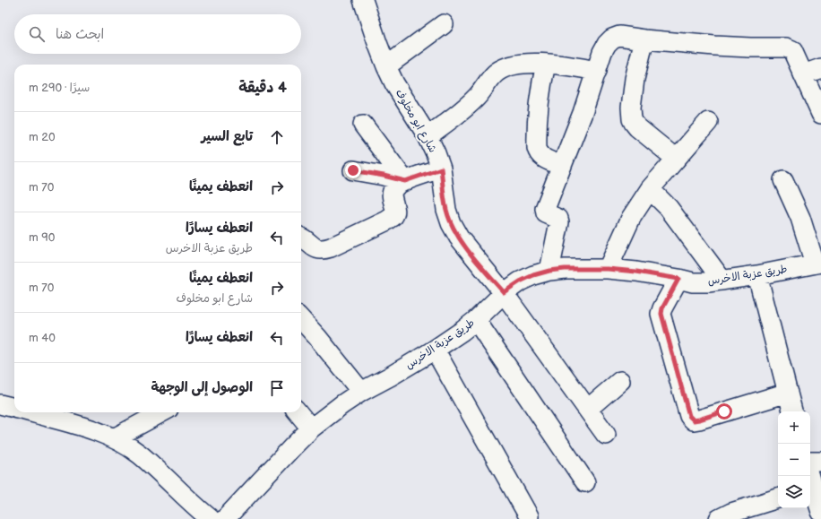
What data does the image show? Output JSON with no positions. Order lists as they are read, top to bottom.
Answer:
{
  "streets": {
    "street": ["شارع ابو مخلوف", "طريق عزبة الاخرس"]
  },
  "crossings": [
    ["شارع ابو مخلوف", "طريق عزبة الاخرس"]
  ],
  "page": {
    "search": "ابحث هنا",
    "heading": ["4 دقيقة", "سيرًا · 290 m"],
    "list": [
      ["تابع السير", "20 m"],
      ["انعطف يمينًا", "70 m"],
      ["انعطف يسارًا", "طريق عزبة الاخرس", "90 m"],
      ["انعطف يمينًا", "شارع ابو مخلوف", "70 m"],
      ["انعطف يسارًا", "40 m"],
      "الوصول إلى الوجهة"
    ],
    "map_buttons": ["+", "−"]
  }
}
